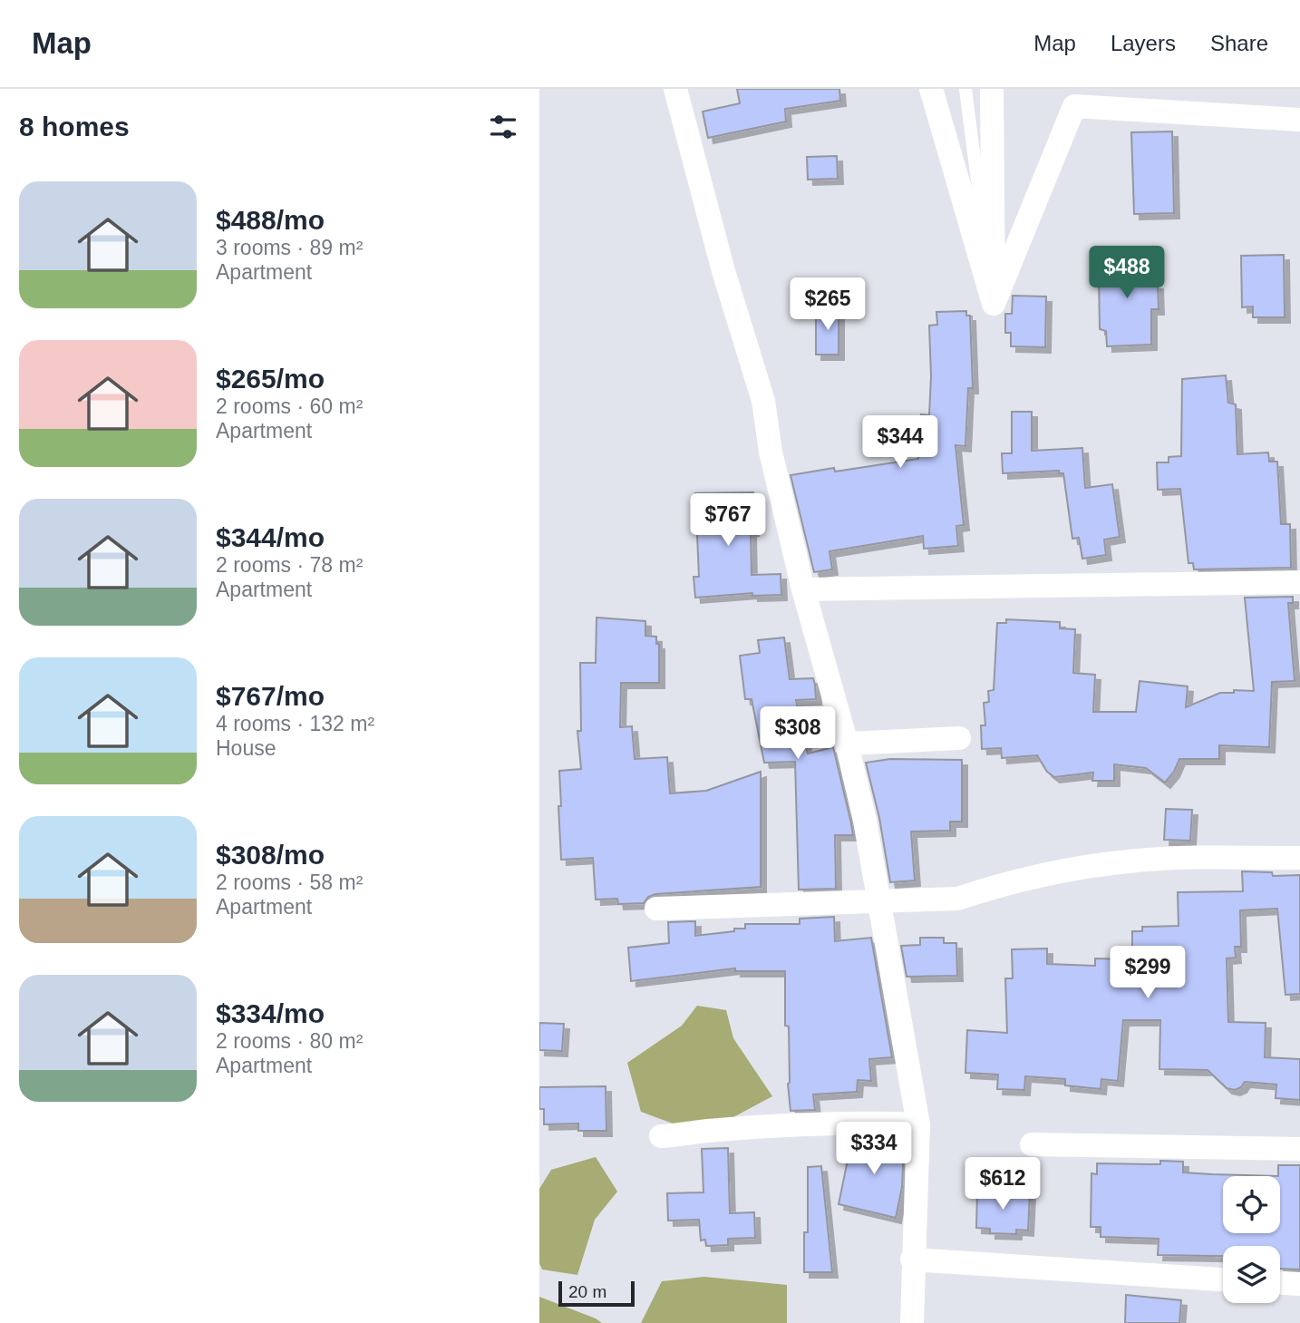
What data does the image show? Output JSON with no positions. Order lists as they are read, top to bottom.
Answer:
{
  "scale_bar": "20 m",
  "page": {
    "header": "Map",
    "nav": ["Map", "Layers", "Share"],
    "heading": "8 homes",
    "list": [
      {
        "name": "$488/mo",
        "note": "3 rooms · 89 m² · Apartment"
      },
      {
        "name": "$265/mo",
        "note": "2 rooms · 60 m² · Apartment"
      },
      {
        "name": "$344/mo",
        "note": "2 rooms · 78 m² · Apartment"
      },
      {
        "name": "$767/mo",
        "note": "4 rooms · 132 m² · House"
      },
      {
        "name": "$308/mo",
        "note": "2 rooms · 58 m² · Apartment"
      },
      {
        "name": "$334/mo",
        "note": "2 rooms · 80 m² · Apartment"
      }
    ],
    "price": [
      "$488",
      "$265",
      "$344",
      "$767",
      "$308",
      "$299",
      "$334",
      "$612"
    ],
    "scale": "20 m"
  }
}
